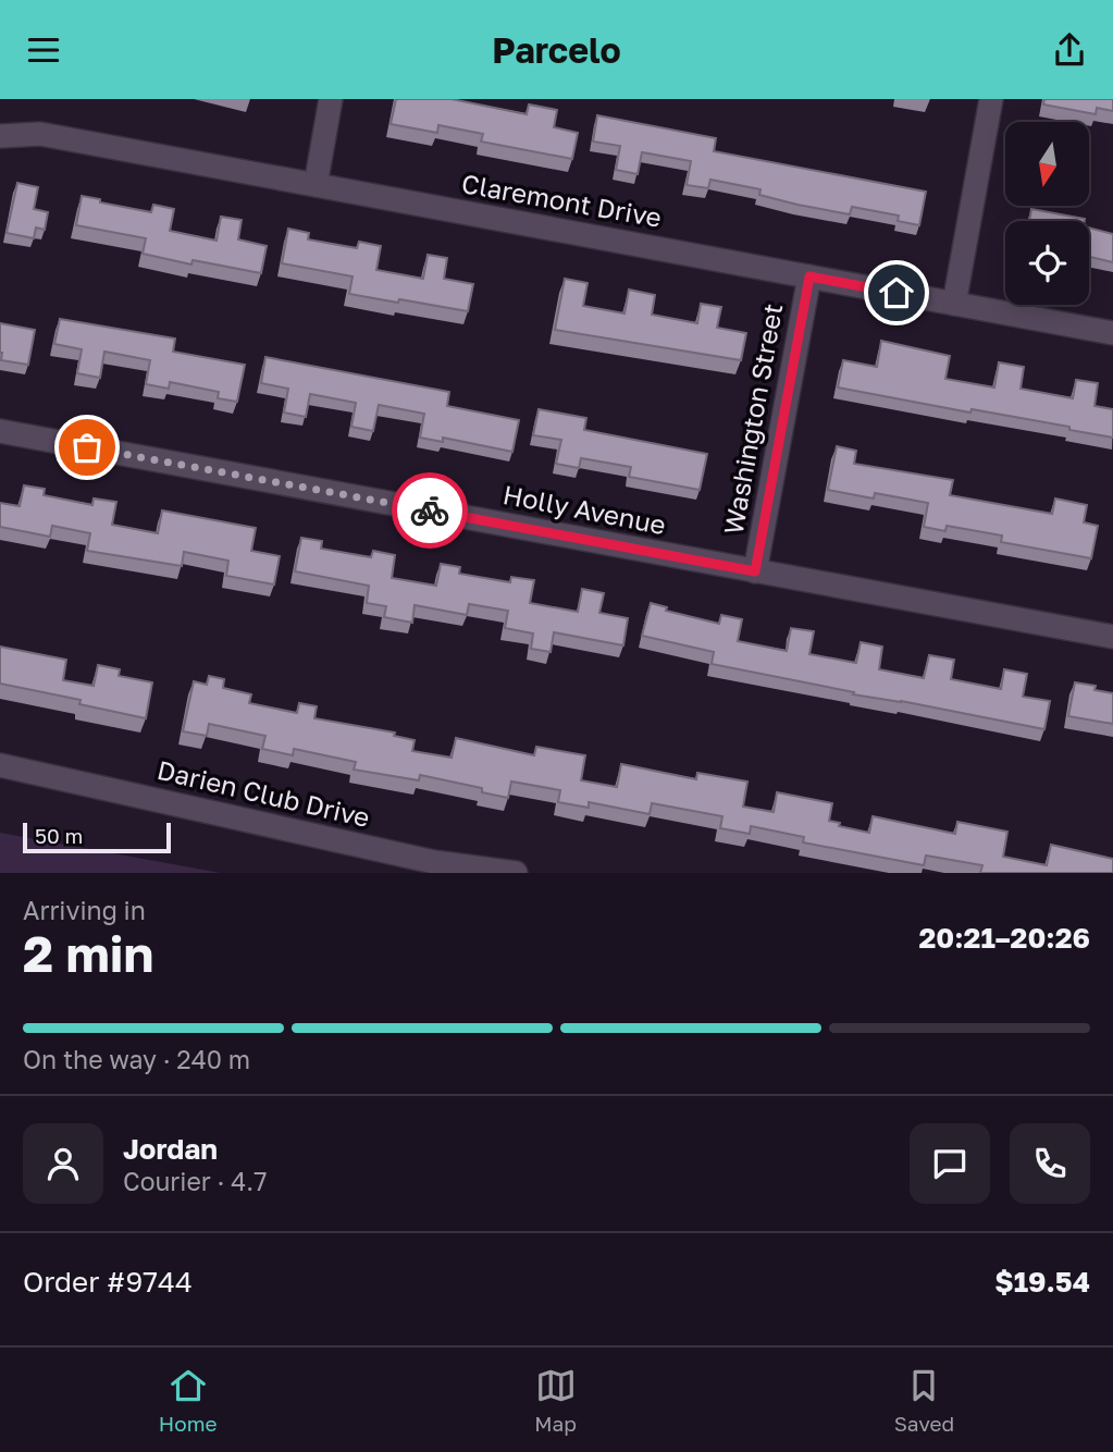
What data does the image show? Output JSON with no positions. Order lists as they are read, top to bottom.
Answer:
{
  "streets": {
    "street": [
      "Claremont Drive",
      "Washington Street",
      "Holly Avenue",
      "Darien Club Drive"
    ]
  },
  "crossings": [
    ["Claremont Drive", "Washington Street"],
    ["Washington Street", "Holly Avenue"]
  ],
  "scale_bar": "50 m",
  "north": "bottom",
  "page": {
    "header": "Parcelo",
    "scale": "50 m",
    "heading": ["2 min", "Arriving in", "20:21–20:26"],
    "panel": [
      "Jordan",
      "Courier · 4.7",
      "Order #9744",
      "$19.54"
    ],
    "bar": "On the way · 240 m",
    "tabs": ["Home", "Map", "Saved"]
  }
}
